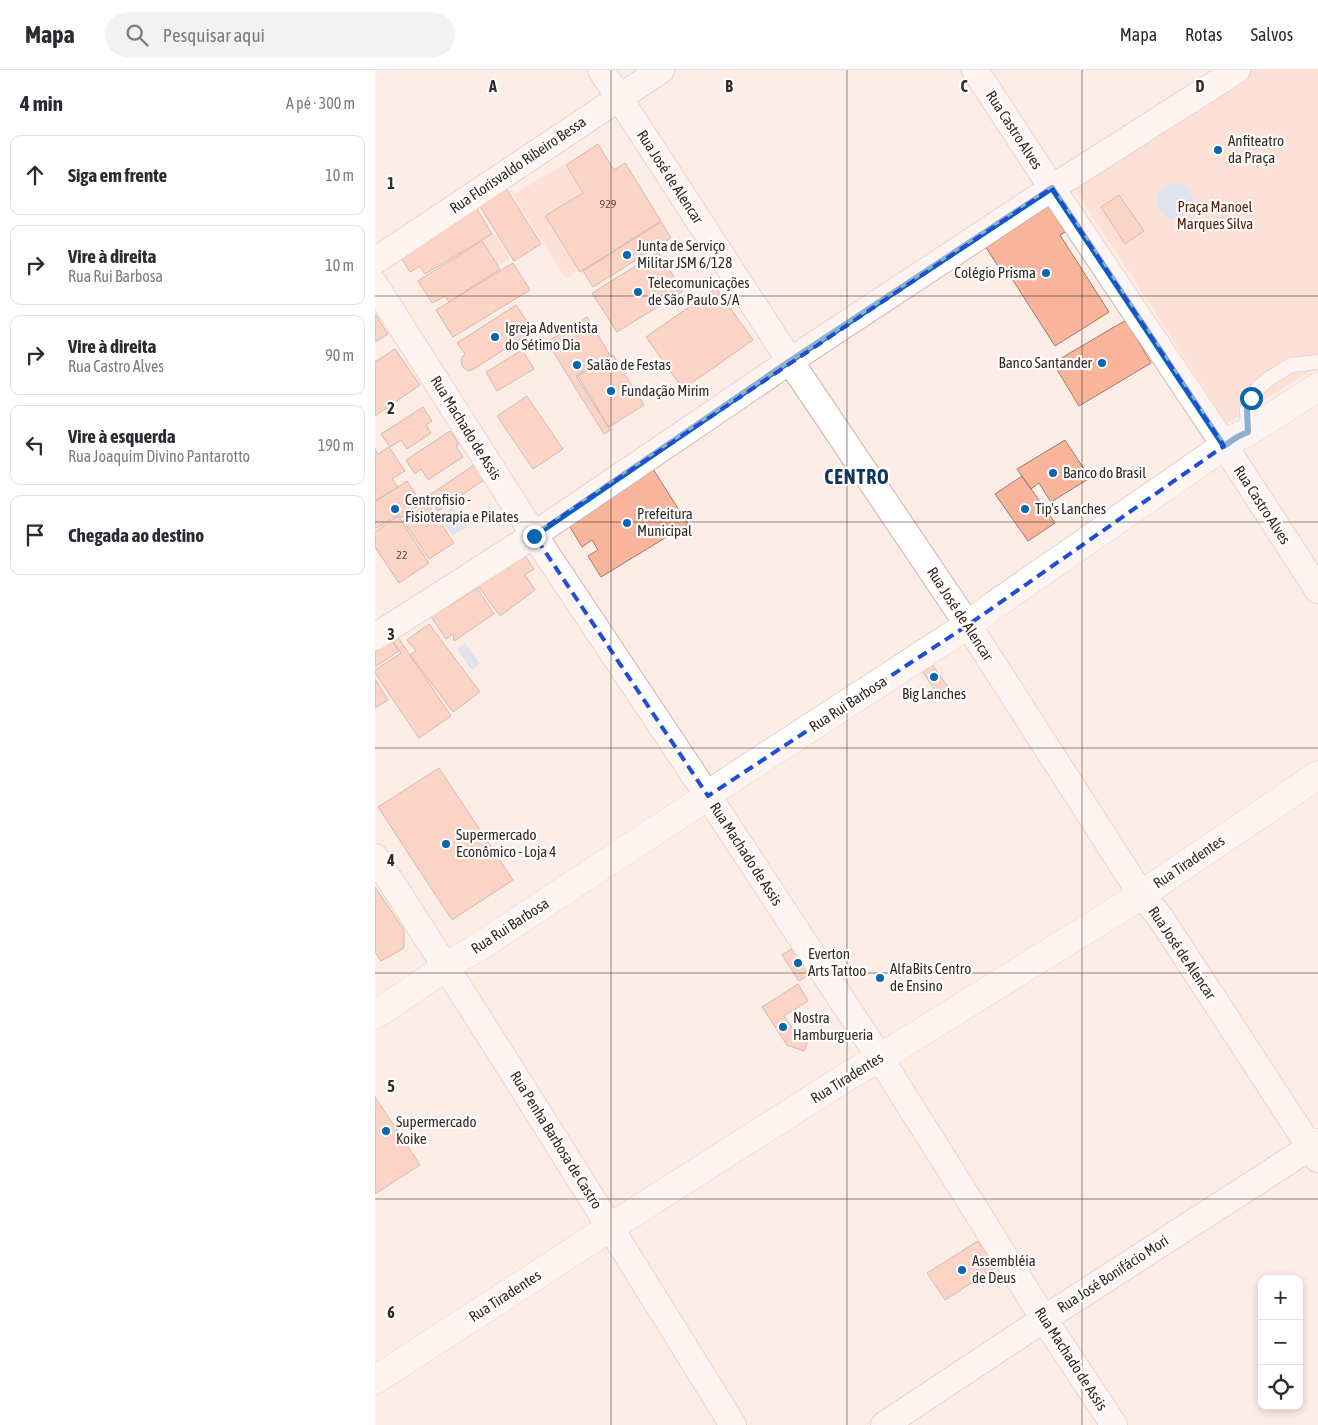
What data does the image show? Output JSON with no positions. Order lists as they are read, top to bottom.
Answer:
{
  "streets": {
    "main road": ["Rua Rui Barbosa", "Rua Tiradentes"],
    "street": [
      "Rua Castro Alves",
      "Rua Florisvaldo Ribeiro Bessa",
      "Rua José de Alencar",
      "Rua Machado de Assis",
      "Rua Penha Barbosa de Castro",
      "Rua José Bonifácio Mori"
    ]
  },
  "crossings": [
    ["Rua Castro Alves", "Rua Rui Barbosa"],
    ["Rua Florisvaldo Ribeiro Bessa", "Rua José de Alencar"],
    ["Rua José de Alencar", "Rua Rui Barbosa"],
    ["Rua José de Alencar", "Rua Tiradentes"],
    ["Rua José de Alencar", "Rua José Bonifácio Mori"],
    ["Rua Machado de Assis", "Rua Rui Barbosa"],
    ["Rua Machado de Assis", "Rua Tiradentes"],
    ["Rua Machado de Assis", "Rua José Bonifácio Mori"],
    ["Rua Rui Barbosa", "Rua Penha Barbosa de Castro"],
    ["Rua Tiradentes", "Rua Penha Barbosa de Castro"]
  ],
  "districts": ["CENTRO"],
  "parks": ["Praça Manoel Marques Silva"],
  "places": [
    "Anfiteatro da Praça",
    "Junta de Serviço Militar JSM 6/128",
    "Colégio Prisma",
    "Telecomunicações de São Paulo S/A",
    "Igreja Adventista do Sétimo Dia",
    "Banco Santander",
    "Salão de Festas",
    "Fundação Mirim",
    "Banco do Brasil",
    "Centrofisio - Fisioterapia e Pilates",
    "Tip's Lanches",
    "Prefeitura Municipal",
    "Big Lanches",
    "Supermercado Econômico - Loja 4",
    "Everton Arts Tattoo",
    "AlfaBits Centro de Ensino",
    "Nostra Hamburgueria",
    "Supermercado Koike",
    "Assembléia de Deus"
  ],
  "house_numbers": ["929", "22"],
  "page": {
    "header": "Mapa",
    "search": "Pesquisar aqui",
    "nav": ["Mapa", "Rotas", "Salvos"],
    "heading": ["4 min", "A pé · 300 m"],
    "list": [
      ["Siga em frente", "10 m"],
      ["Vire à direita", "Rua Rui Barbosa", "10 m"],
      ["Vire à direita", "Rua Castro Alves", "90 m"],
      ["Vire à esquerda", "Rua Joaquim Divino Pantarotto", "190 m"],
      "Chegada ao destino"
    ],
    "map_buttons": ["+", "−"]
  },
  "grid": {
    "columns": [
      "A",
      "B",
      "C",
      "D"
    ],
    "rows": [
      "1",
      "2",
      "3",
      "4",
      "5",
      "6"
    ]
  }
}
